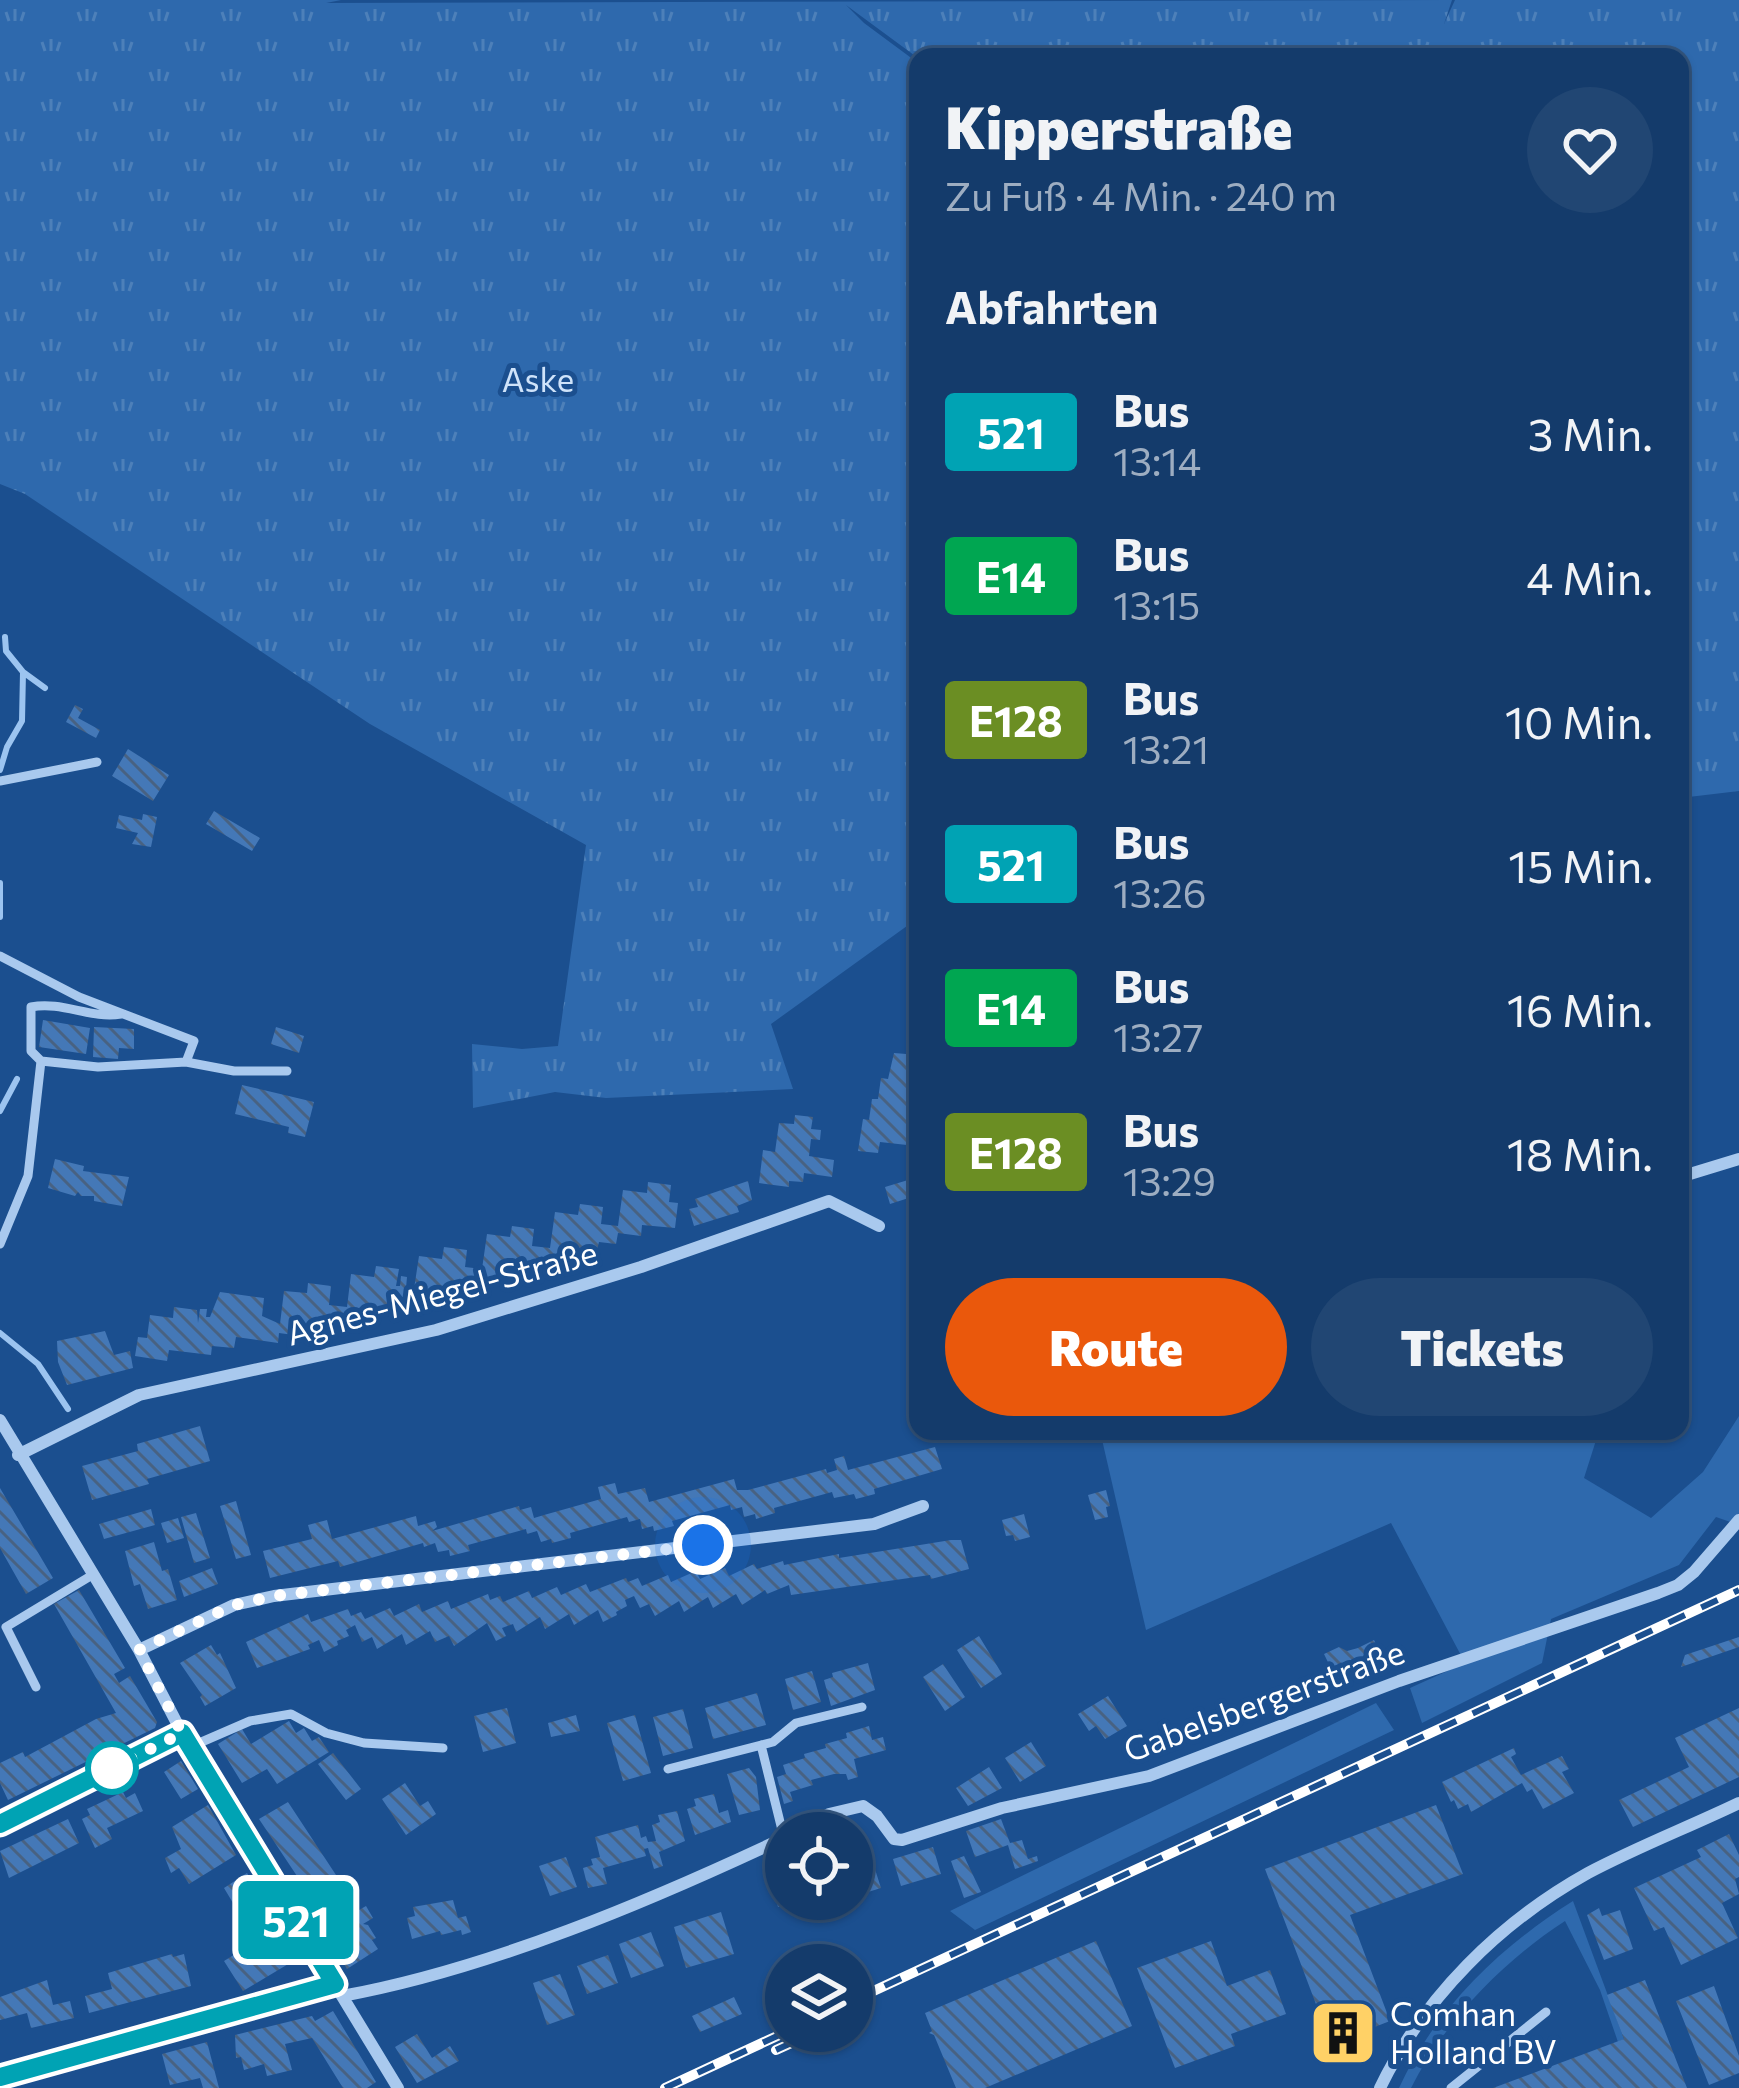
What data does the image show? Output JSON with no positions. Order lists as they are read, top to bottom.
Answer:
{
  "streets": {
    "street": ["Agnes-Miegel-Straße", "Gabelsbergerstraße"]
  },
  "parks": ["Aske"],
  "places": {
    "building": ["Comhan Holland BV"]
  },
  "lines": ["bus line 521"],
  "page": {
    "on_map": "521",
    "heading": [
      ["Kipperstraße", "Zu Fuß · 4 Min. · 240 m"],
      "Abfahrten"
    ],
    "list": [
      {
        "mark": "521",
        "name": "Bus",
        "note": "13:14",
        "value": "3 Min."
      },
      {
        "mark": "E14",
        "name": "Bus",
        "note": "13:15",
        "value": "4 Min."
      },
      {
        "mark": "E128",
        "name": "Bus",
        "note": "13:21",
        "value": "10 Min."
      },
      {
        "mark": "521",
        "name": "Bus",
        "note": "13:26",
        "value": "15 Min."
      },
      {
        "mark": "E14",
        "name": "Bus",
        "note": "13:27",
        "value": "16 Min."
      },
      {
        "mark": "E128",
        "name": "Bus",
        "note": "13:29",
        "value": "18 Min."
      }
    ],
    "buttons": ["Route", "Tickets"]
  }
}
